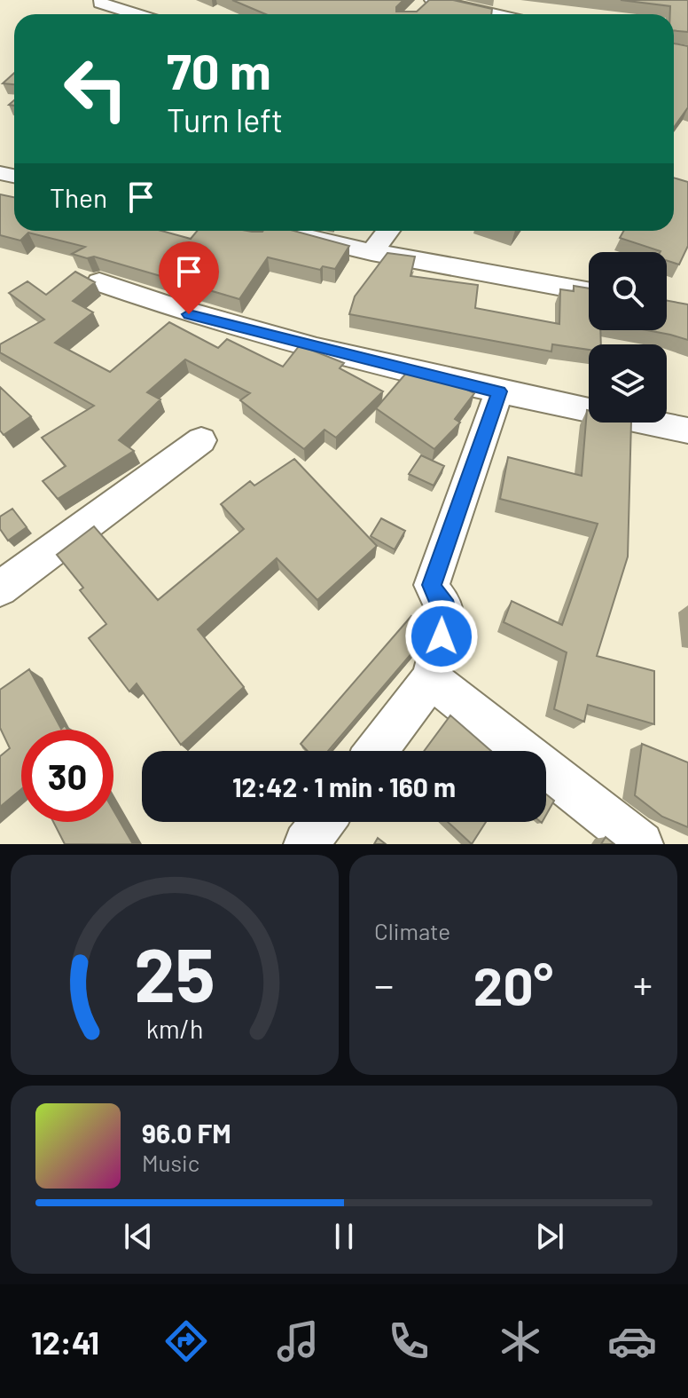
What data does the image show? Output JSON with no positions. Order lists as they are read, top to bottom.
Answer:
{
  "page": {
    "turn": ["70 m", "Turn left"],
    "then": "Then",
    "limit": "30",
    "trip": "12:42 · 1 min · 160 m",
    "tile": "Climate",
    "heat": ["−", "20°", "+"],
    "song": ["96.0 FM", "Music"],
    "tabs": "12:41",
    "gauge": ["25", "km/h"]
  }
}
